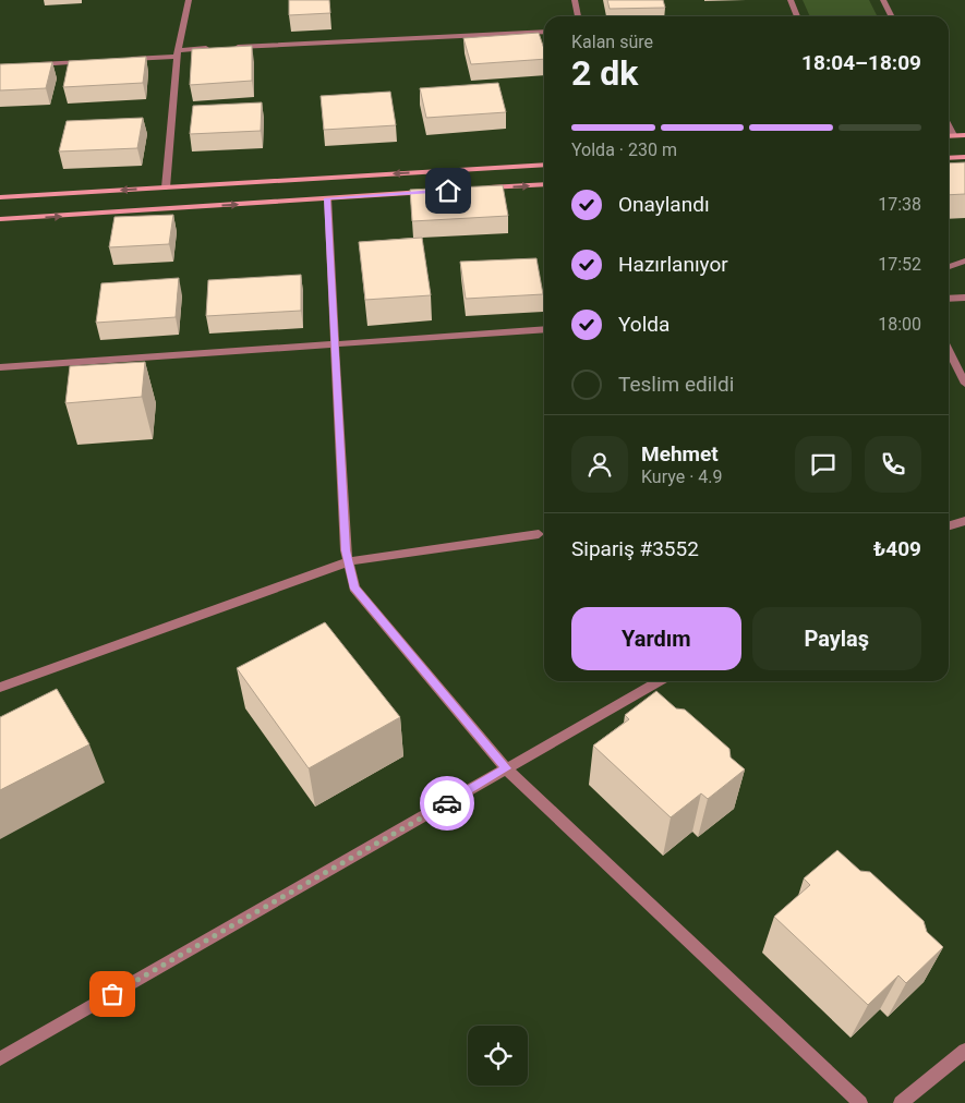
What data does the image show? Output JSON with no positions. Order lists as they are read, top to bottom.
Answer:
{
  "page": {
    "heading": ["2 dk", "Kalan süre", "18:04–18:09"],
    "panel": [
      "Mehmet",
      "Kurye · 4.9",
      "Sipariş #3552",
      "₺409"
    ],
    "bar": "Yolda · 230 m",
    "list": [
      ["Onaylandı", "17:38"],
      ["Hazırlanıyor", "17:52"],
      ["Yolda", "18:00"],
      "Teslim edildi"
    ],
    "buttons": ["Yardım", "Paylaş"]
  }
}
